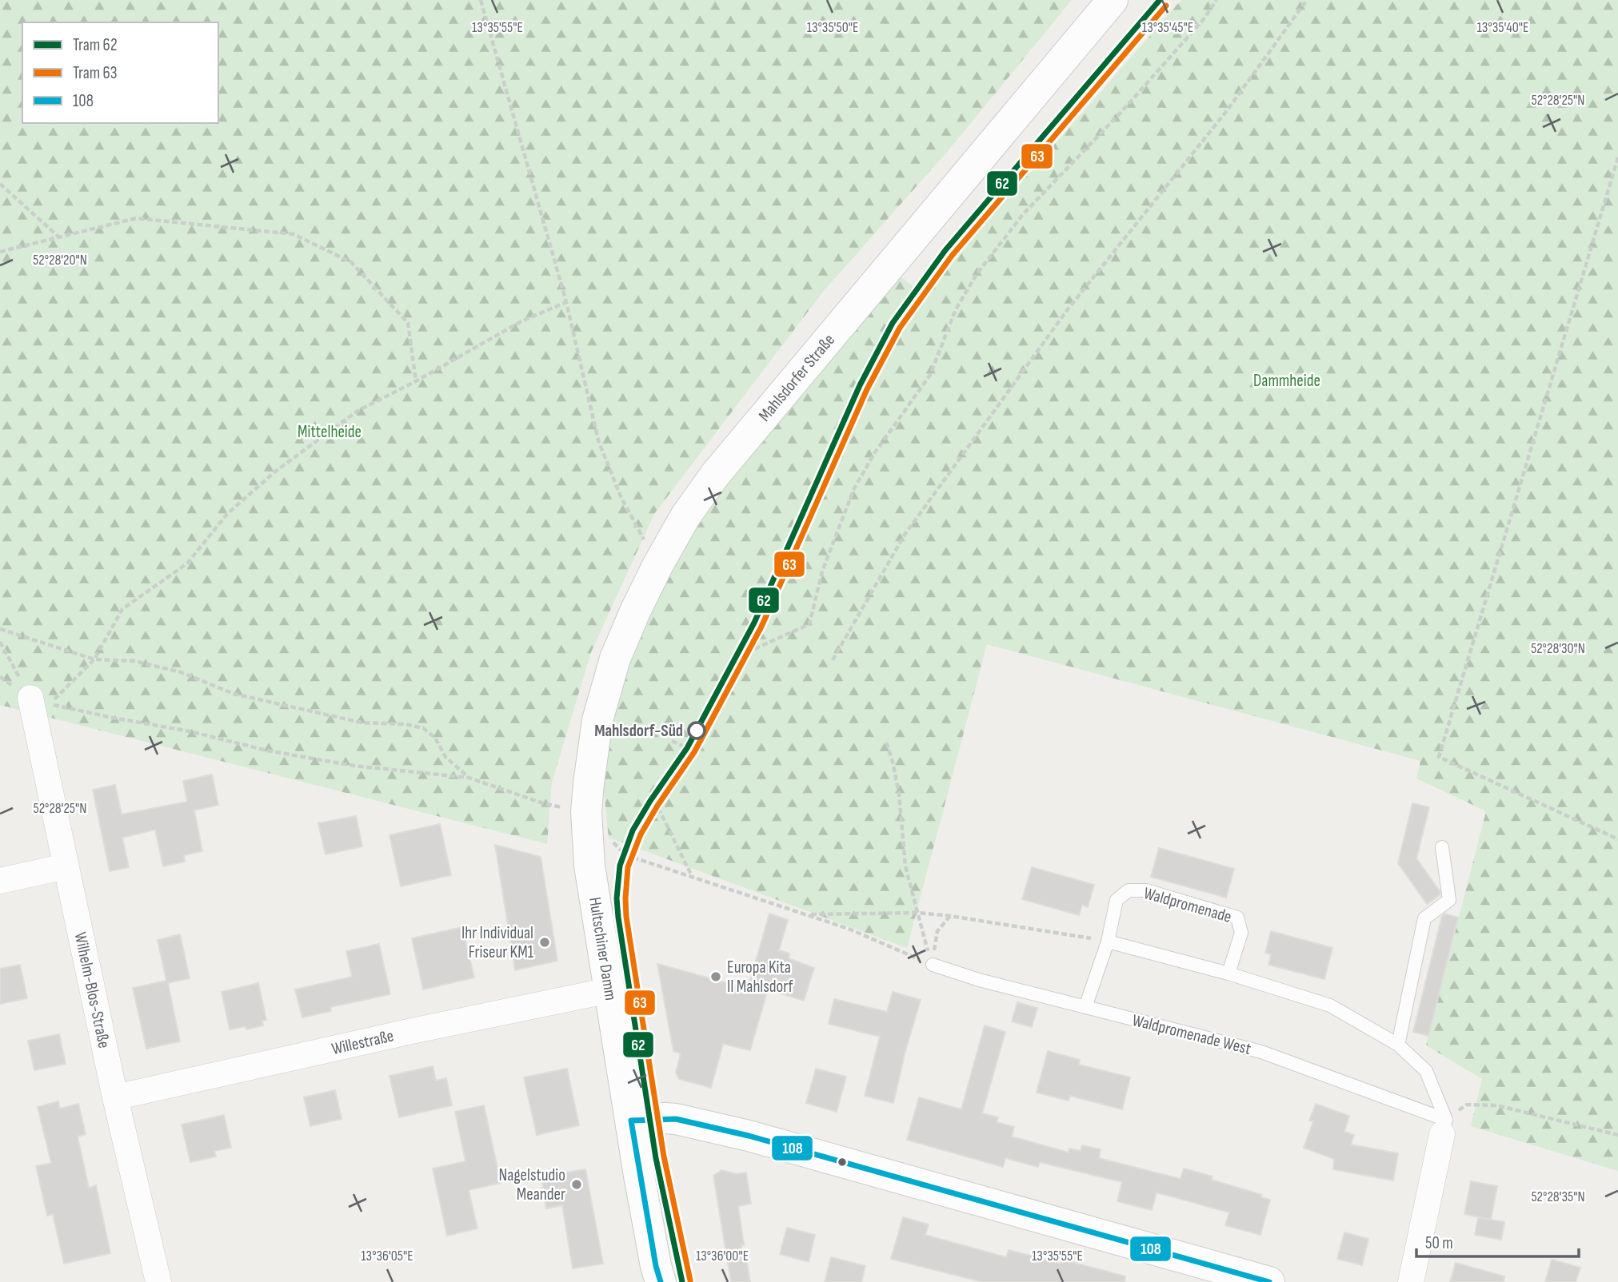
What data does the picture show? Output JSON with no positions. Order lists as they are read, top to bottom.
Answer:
{
  "streets": {
    "main road": ["Mahlsdorfer Straße", "Hultschiner Damm"],
    "street": ["Wilhelm-Blos-Straße", "Willestraße"],
    "lane": ["Waldpromenade", "Waldpromenade West"]
  },
  "crossings": [
    ["Mahlsdorfer Straße", "Hultschiner Damm"],
    ["Hultschiner Damm", "Willestraße"],
    ["Wilhelm-Blos-Straße", "Willestraße"]
  ],
  "parks": ["Dammheide", "Mittelheide"],
  "places": [
    "Mahlsdorf-Süd",
    "Ihr Individual Friseur KM1",
    "Europa Kita II Mahlsdorf",
    "Nagelstudio Meander"
  ],
  "lines": ["tram line 62", "tram line 63", "transit line 108"],
  "legend": ["Tram 62", "Tram 63", "108"],
  "scale_bar": "50 m",
  "coordinates": [
    "13°35'55\"E",
    "13°35'50\"E",
    "13°35'45\"E",
    "13°35'40\"E",
    "52°28'25\"N",
    "52°28'20\"N",
    "52°28'30\"N",
    "52°28'35\"N",
    "13°36'05\"E",
    "13°36'00\"E"
  ]
}
